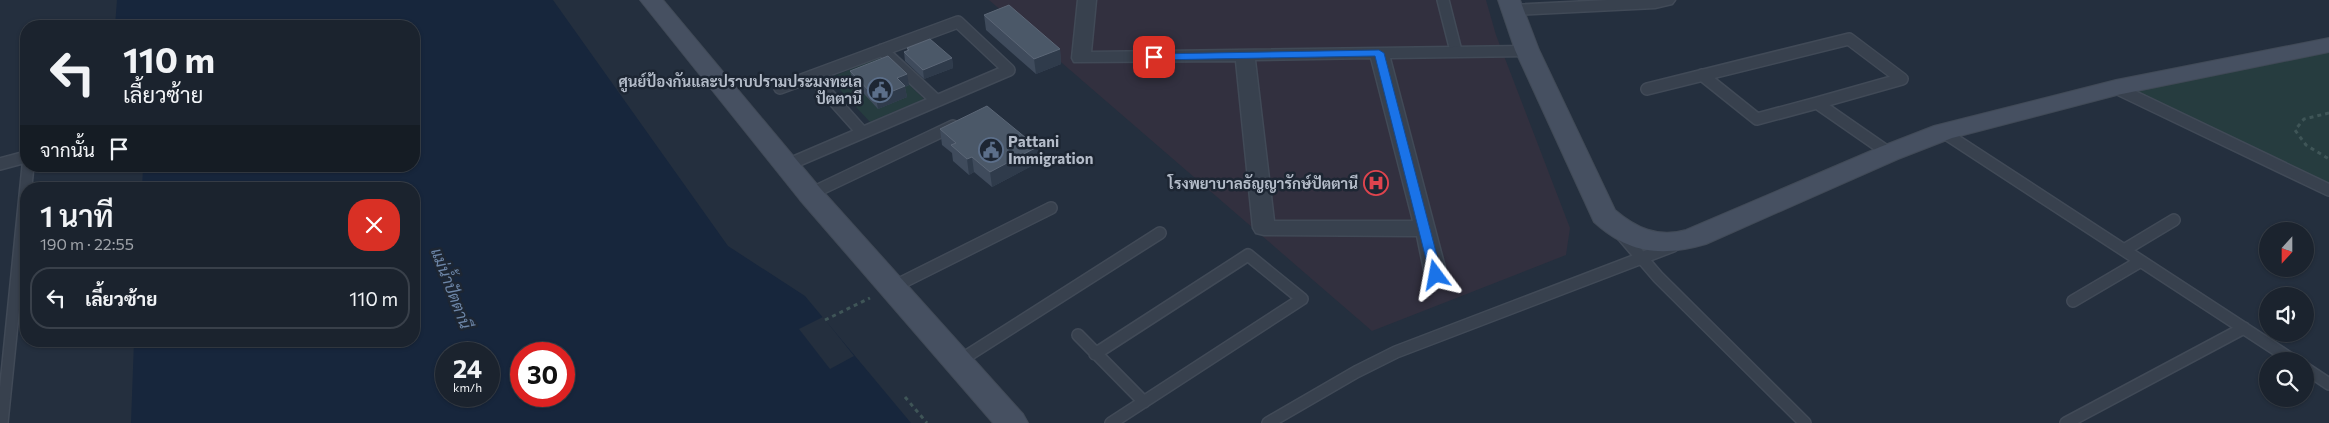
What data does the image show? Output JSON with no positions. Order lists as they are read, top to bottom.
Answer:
{
  "water": ["แม่น้ำปัตตานี"],
  "places": {
    "public building": ["ศูนย์ป้องกันและปราบปรามประมงทะเล ปัตตานี", "Pattani Immigration"],
    "hospital": ["โรงพยาบาลธัญญารักษ์ปัตตานี"]
  },
  "north": "bottom",
  "page": {
    "turn": ["110 m", "เลี้ยวซ้าย"],
    "then": "จากนั้น",
    "heading": ["1 นาที", "190 m · 22:55"],
    "list": [
      {
        "name": "เลี้ยวซ้าย",
        "value": "110 m"
      }
    ],
    "speed": "24 km/h",
    "limit": "30"
  }
}
